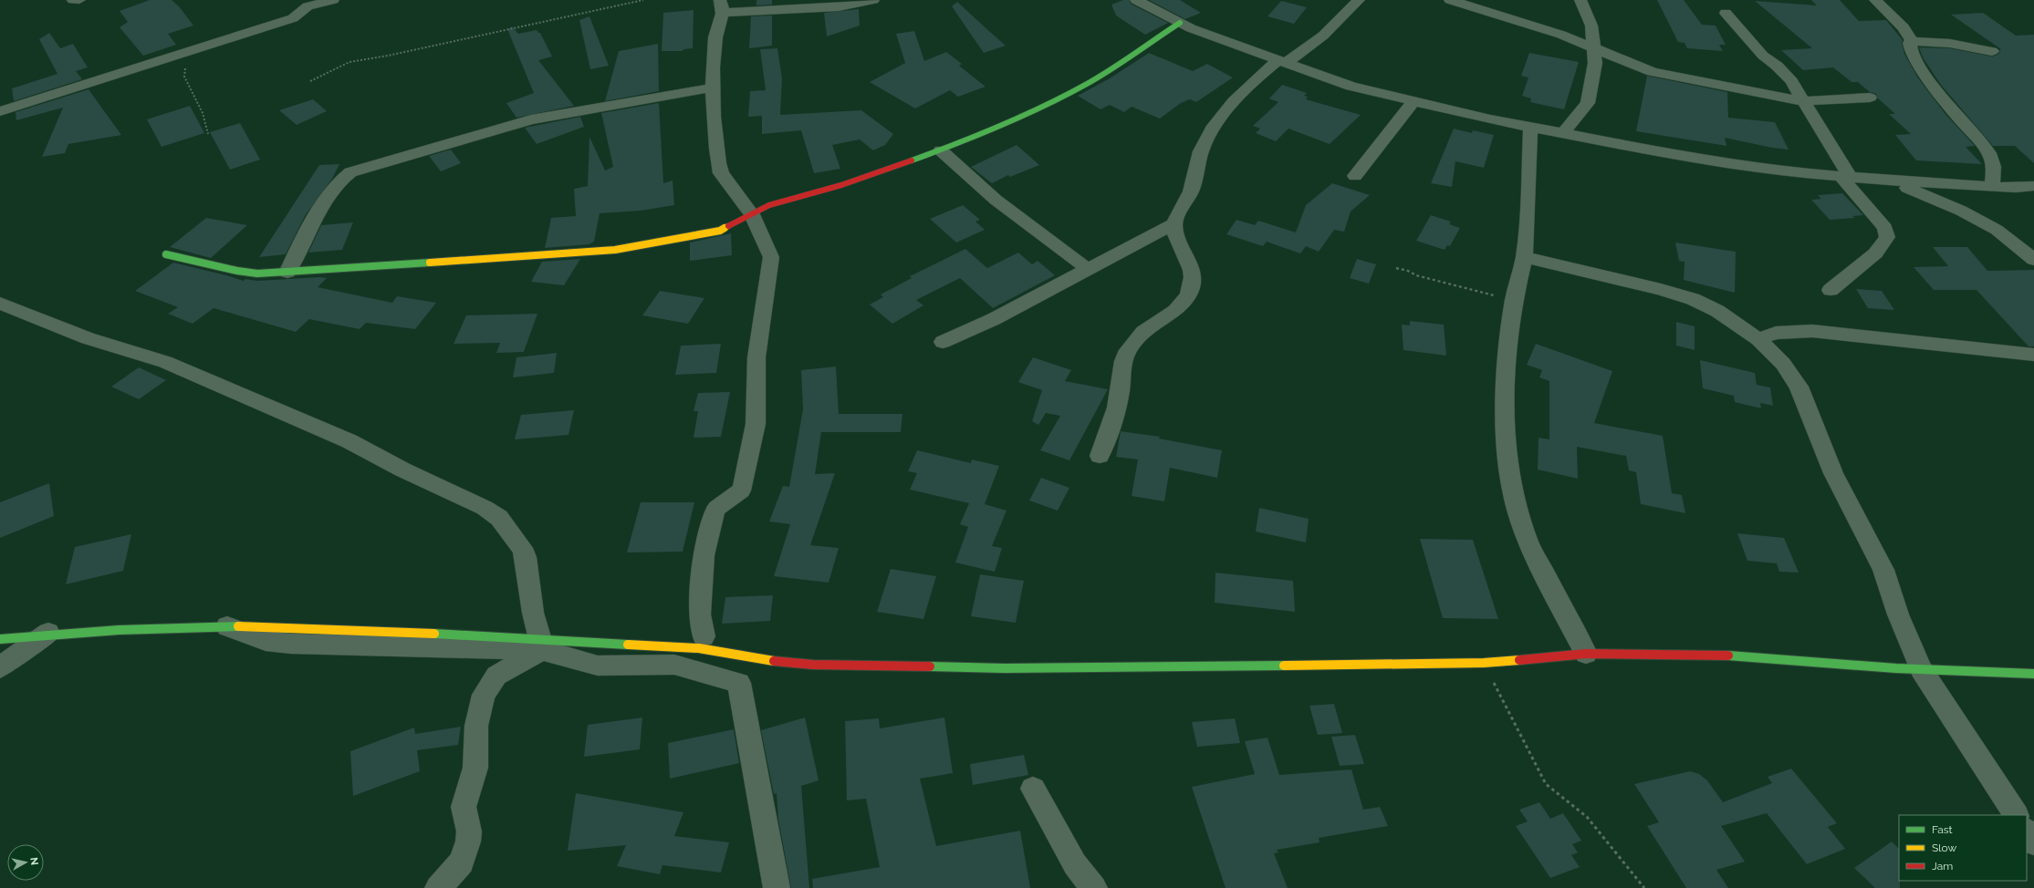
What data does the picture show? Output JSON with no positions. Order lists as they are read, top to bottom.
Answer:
{
  "legend": ["Fast", "Slow", "Jam"],
  "north": "right"
}
